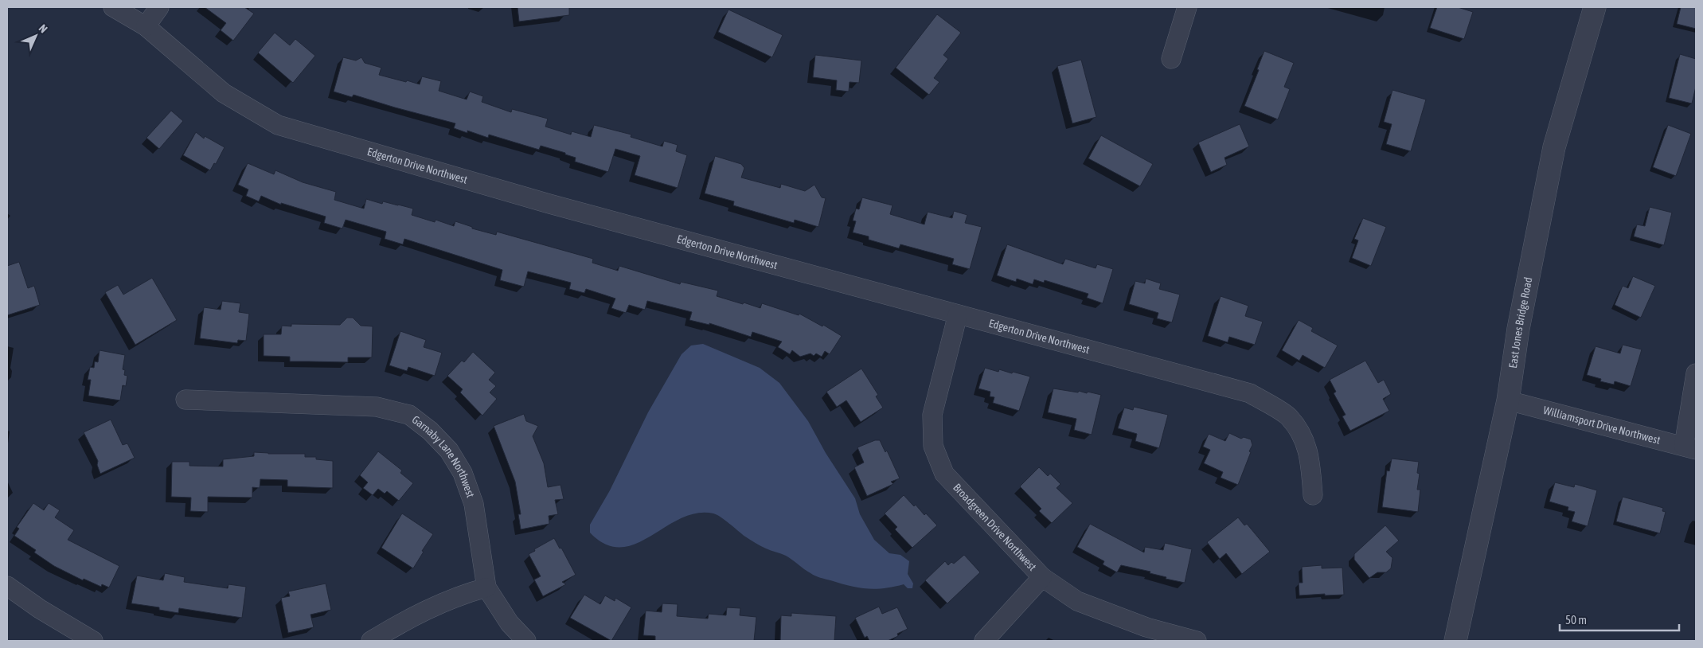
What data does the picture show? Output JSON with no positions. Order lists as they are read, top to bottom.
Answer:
{
  "streets": {
    "street": [
      "Edgerton Drive Northwest",
      "East Jones Bridge Road",
      "Williamsport Drive Northwest",
      "Garnaby Lane Northwest",
      "Broadgreen Drive Northwest"
    ]
  },
  "crossings": [
    ["Edgerton Drive Northwest", "Broadgreen Drive Northwest"],
    ["East Jones Bridge Road", "Williamsport Drive Northwest"]
  ],
  "scale_bar": "50 m",
  "north": "top right"
}
